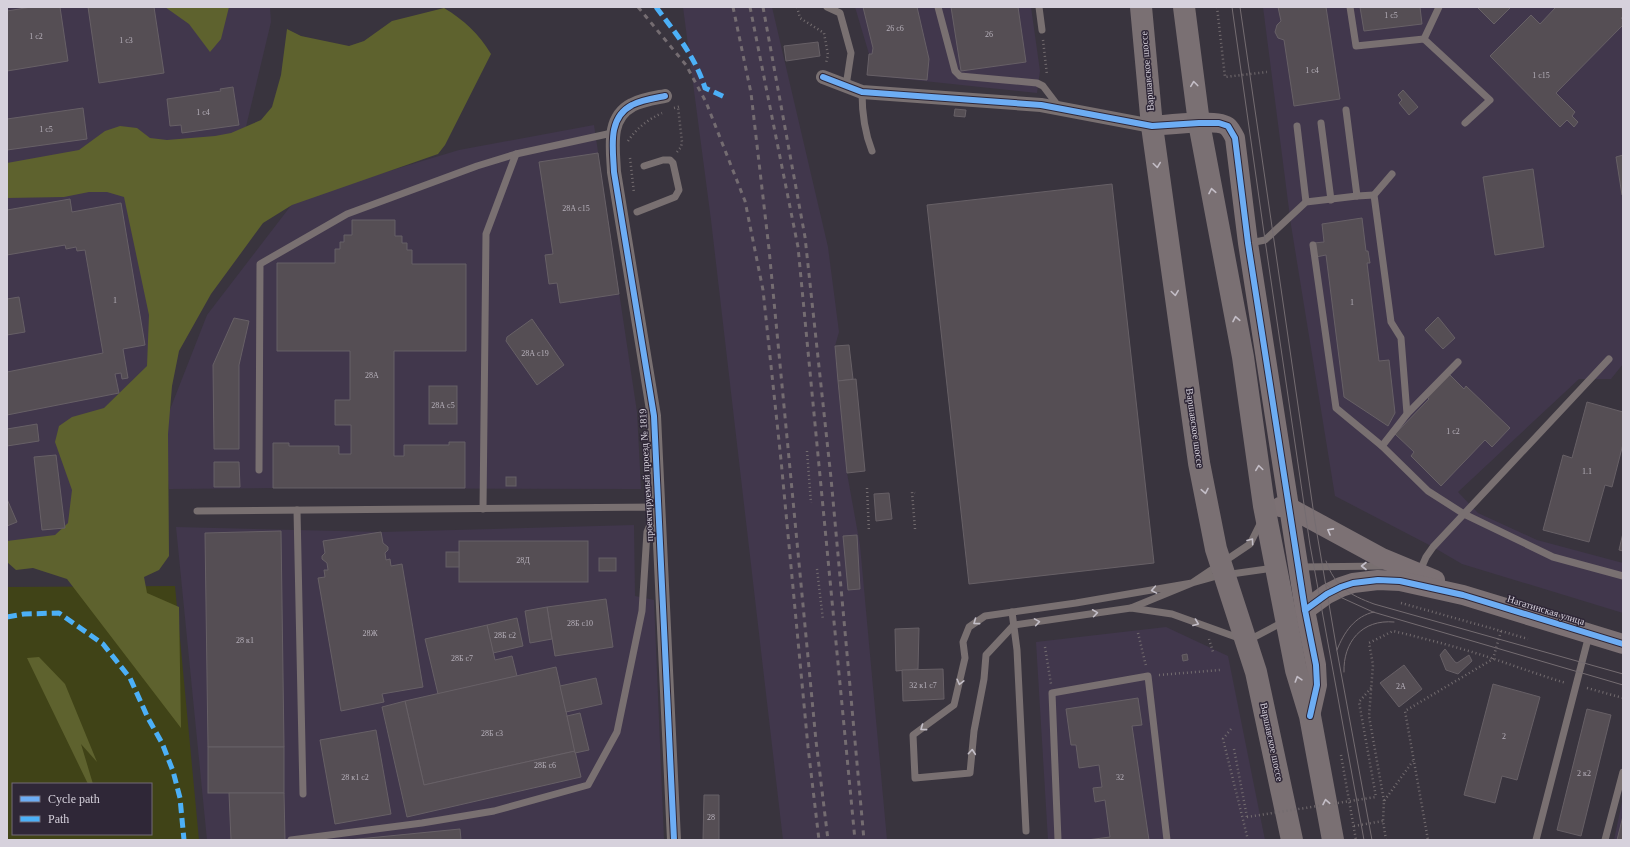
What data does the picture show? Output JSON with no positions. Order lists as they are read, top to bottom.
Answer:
{
  "streets": {
    "main road": ["Варшавское шоссе"],
    "street": ["проектируемый проезд № 1819", "Нагатинская улица"]
  },
  "house_numbers": [
    "1 с5",
    "26 с6",
    "26",
    "1 с2",
    "1 с3",
    "1 с4",
    "1 с15",
    "1 с4",
    "1 с5",
    "28А с15",
    "1",
    "1",
    "28А с19",
    "28А",
    "28А с5",
    "1 с2",
    "1.1",
    "28Д",
    "28Б с10",
    "28Ж",
    "28Б с2",
    "28 к1",
    "28Б с7",
    "32 к1 с7",
    "2А",
    "28Б с3",
    "2",
    "28Б с6",
    "2 к2",
    "28 к1 с2",
    "32",
    "28"
  ],
  "legend": ["Cycle path", "Path"]
}
